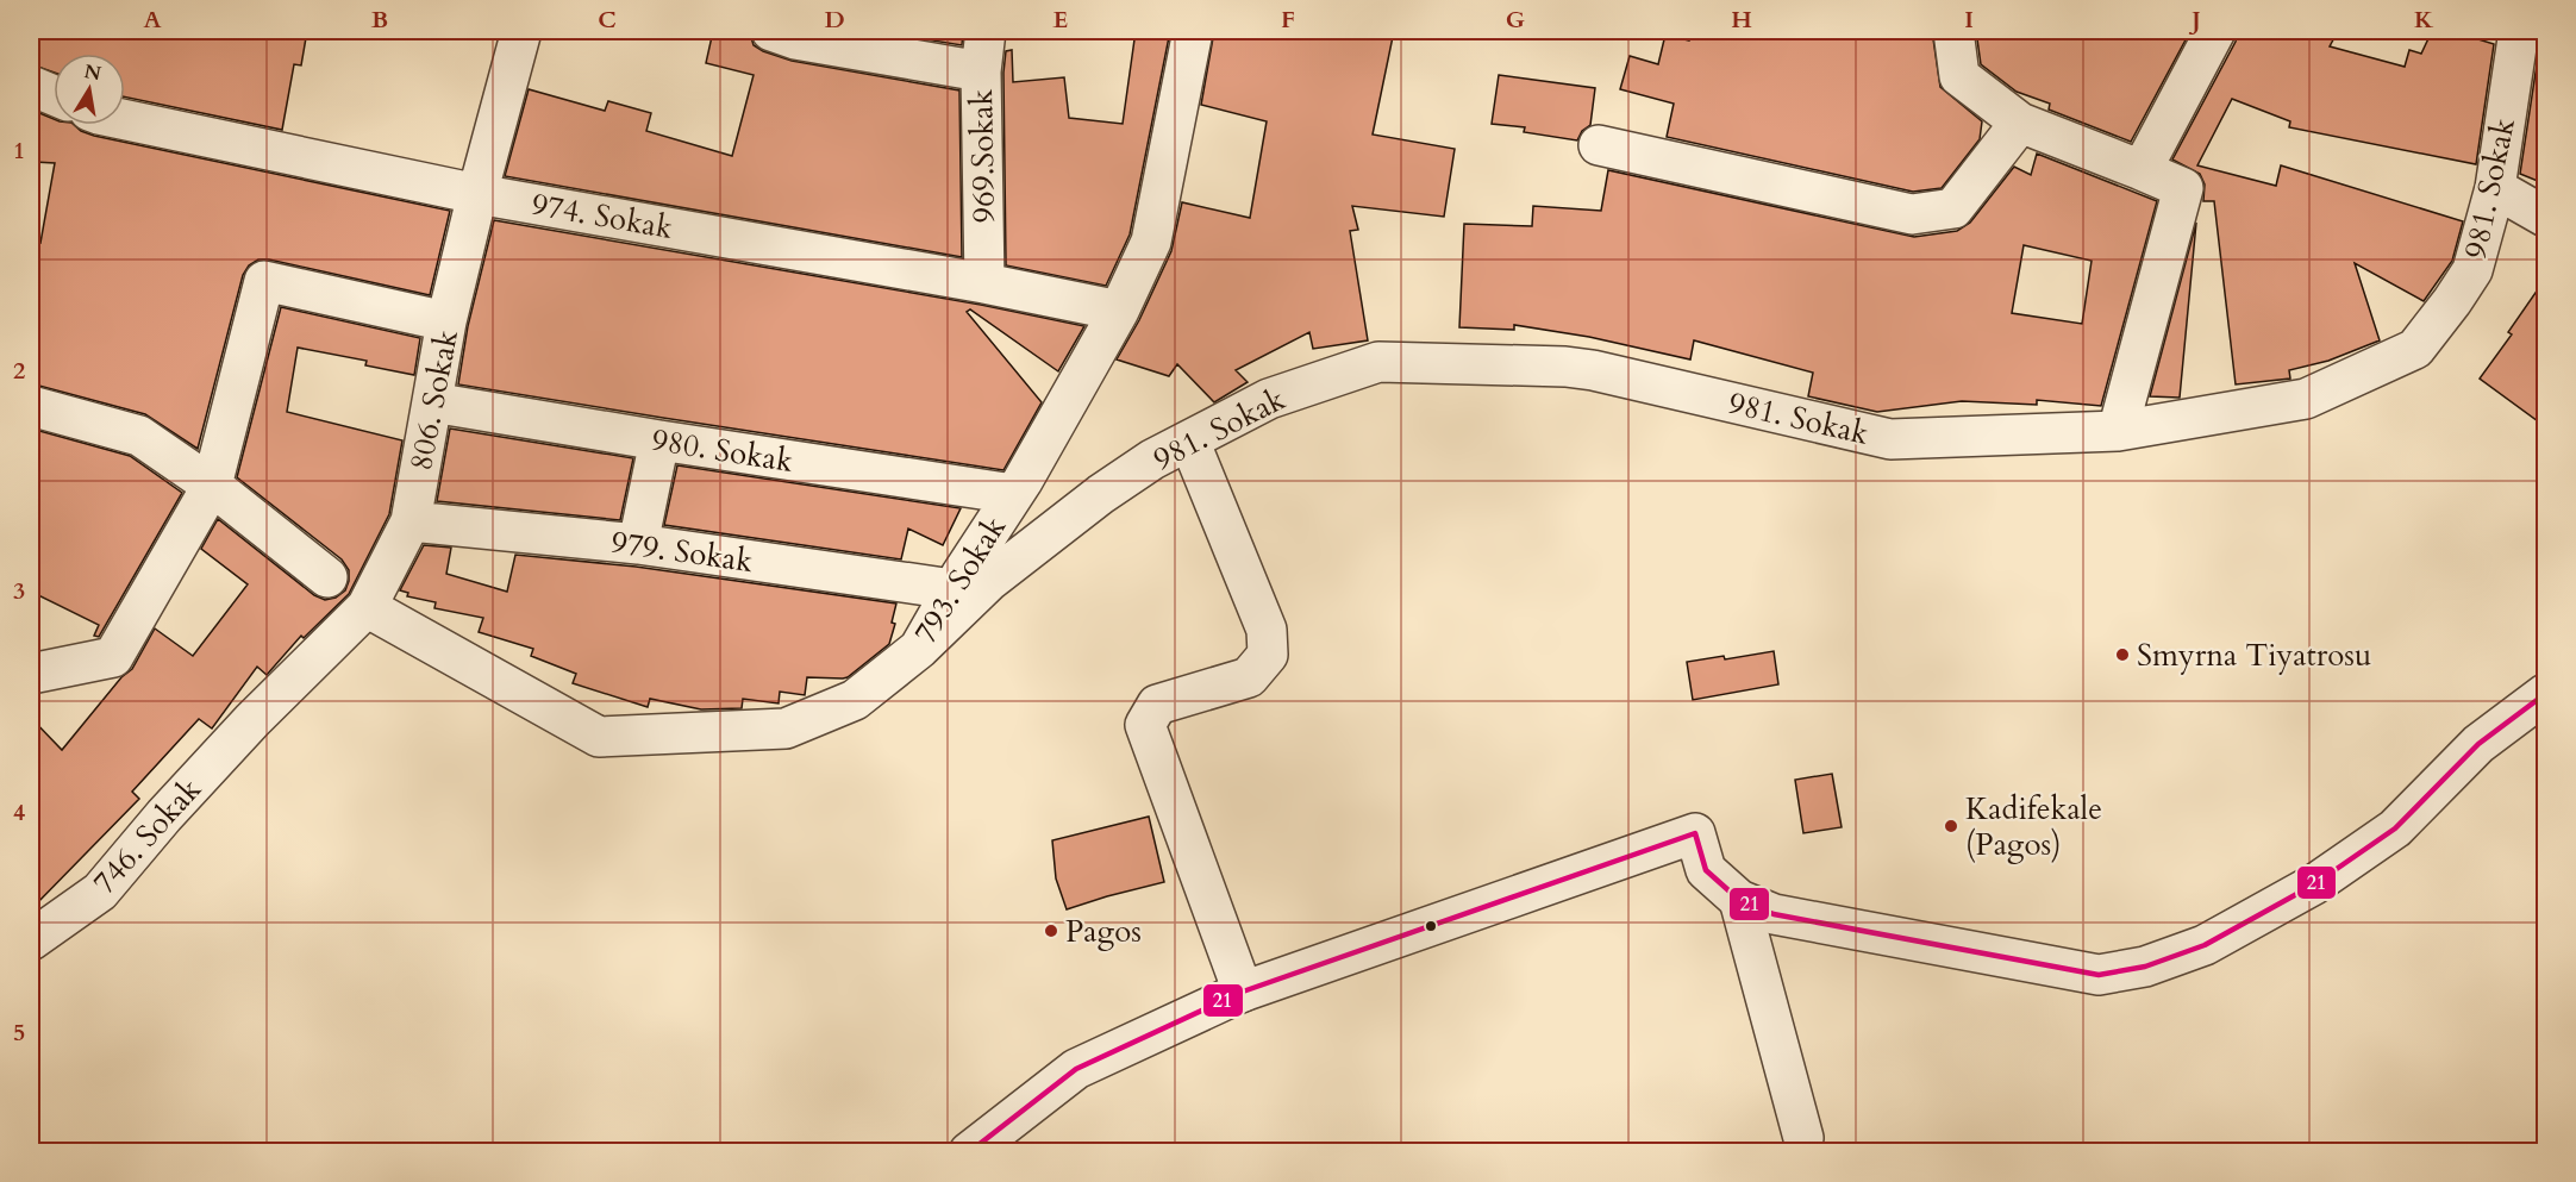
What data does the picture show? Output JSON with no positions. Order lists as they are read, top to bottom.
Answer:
{
  "streets": {
    "street": [
      "969.Sokak",
      "981. Sokak",
      "974. Sokak",
      "806. Sokak",
      "980. Sokak",
      "979. Sokak",
      "793. Sokak",
      "746. Sokak"
    ]
  },
  "crossings": [
    ["969.Sokak", "974. Sokak"],
    ["981. Sokak", "793. Sokak"],
    ["974. Sokak", "806. Sokak"],
    ["974. Sokak", "793. Sokak"],
    ["806. Sokak", "980. Sokak"],
    ["806. Sokak", "979. Sokak"],
    ["806. Sokak", "793. Sokak"],
    ["806. Sokak", "746. Sokak"],
    ["980. Sokak", "793. Sokak"],
    ["979. Sokak", "793. Sokak"]
  ],
  "places": ["Smyrna Tiyatrosu", "Kadifekale (Pagos)", "Pagos"],
  "lines": ["transit line 21"],
  "north": "top",
  "grid": {
    "columns": [
      "A",
      "B",
      "C",
      "D",
      "E",
      "F",
      "G",
      "H",
      "I",
      "J",
      "K"
    ],
    "rows": [
      "1",
      "2",
      "3",
      "4",
      "5"
    ]
  }
}
